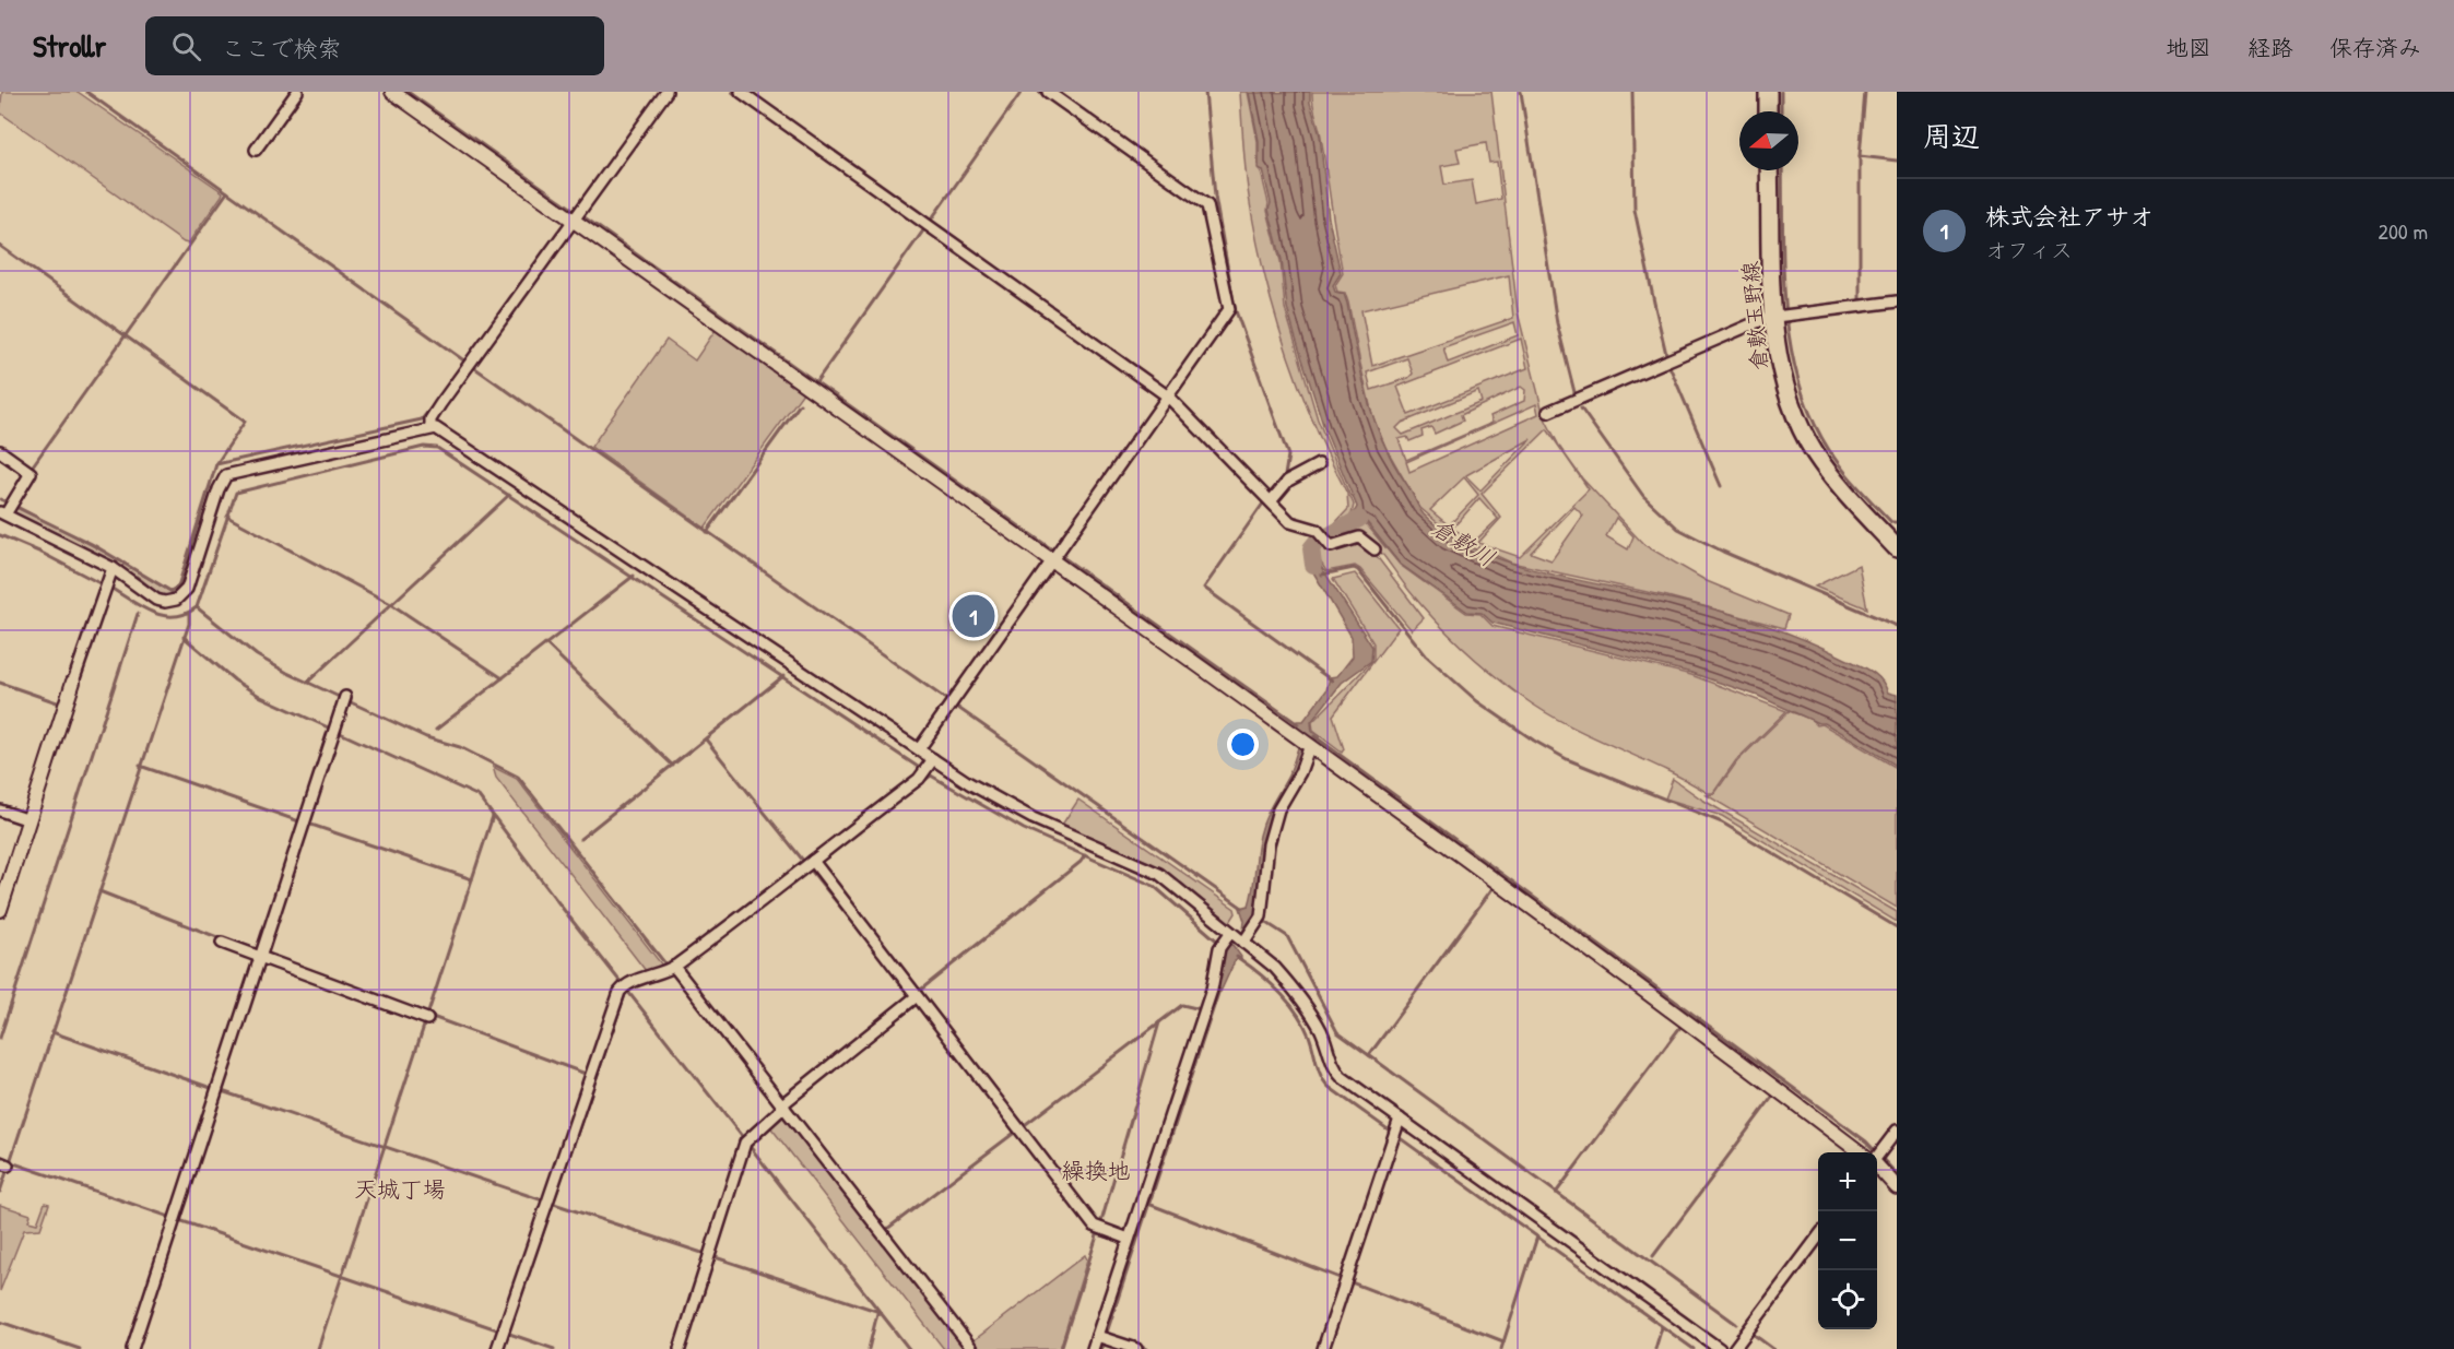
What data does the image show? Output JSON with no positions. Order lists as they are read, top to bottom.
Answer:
{
  "streets": {
    "main road": ["倉敷玉野線"]
  },
  "districts": ["繰換地", "天城丁場"],
  "water": ["倉敷川"],
  "north": "left",
  "page": {
    "header": "Strollr",
    "search": "ここで検索",
    "nav": ["地図", "経路", "保存済み"],
    "heading": "周辺",
    "list": [
      {
        "mark": "1",
        "name": "株式会社アサオ",
        "note": "オフィス",
        "value": "200 m"
      }
    ],
    "pins": "1",
    "map_buttons": ["+", "−"]
  }
}
